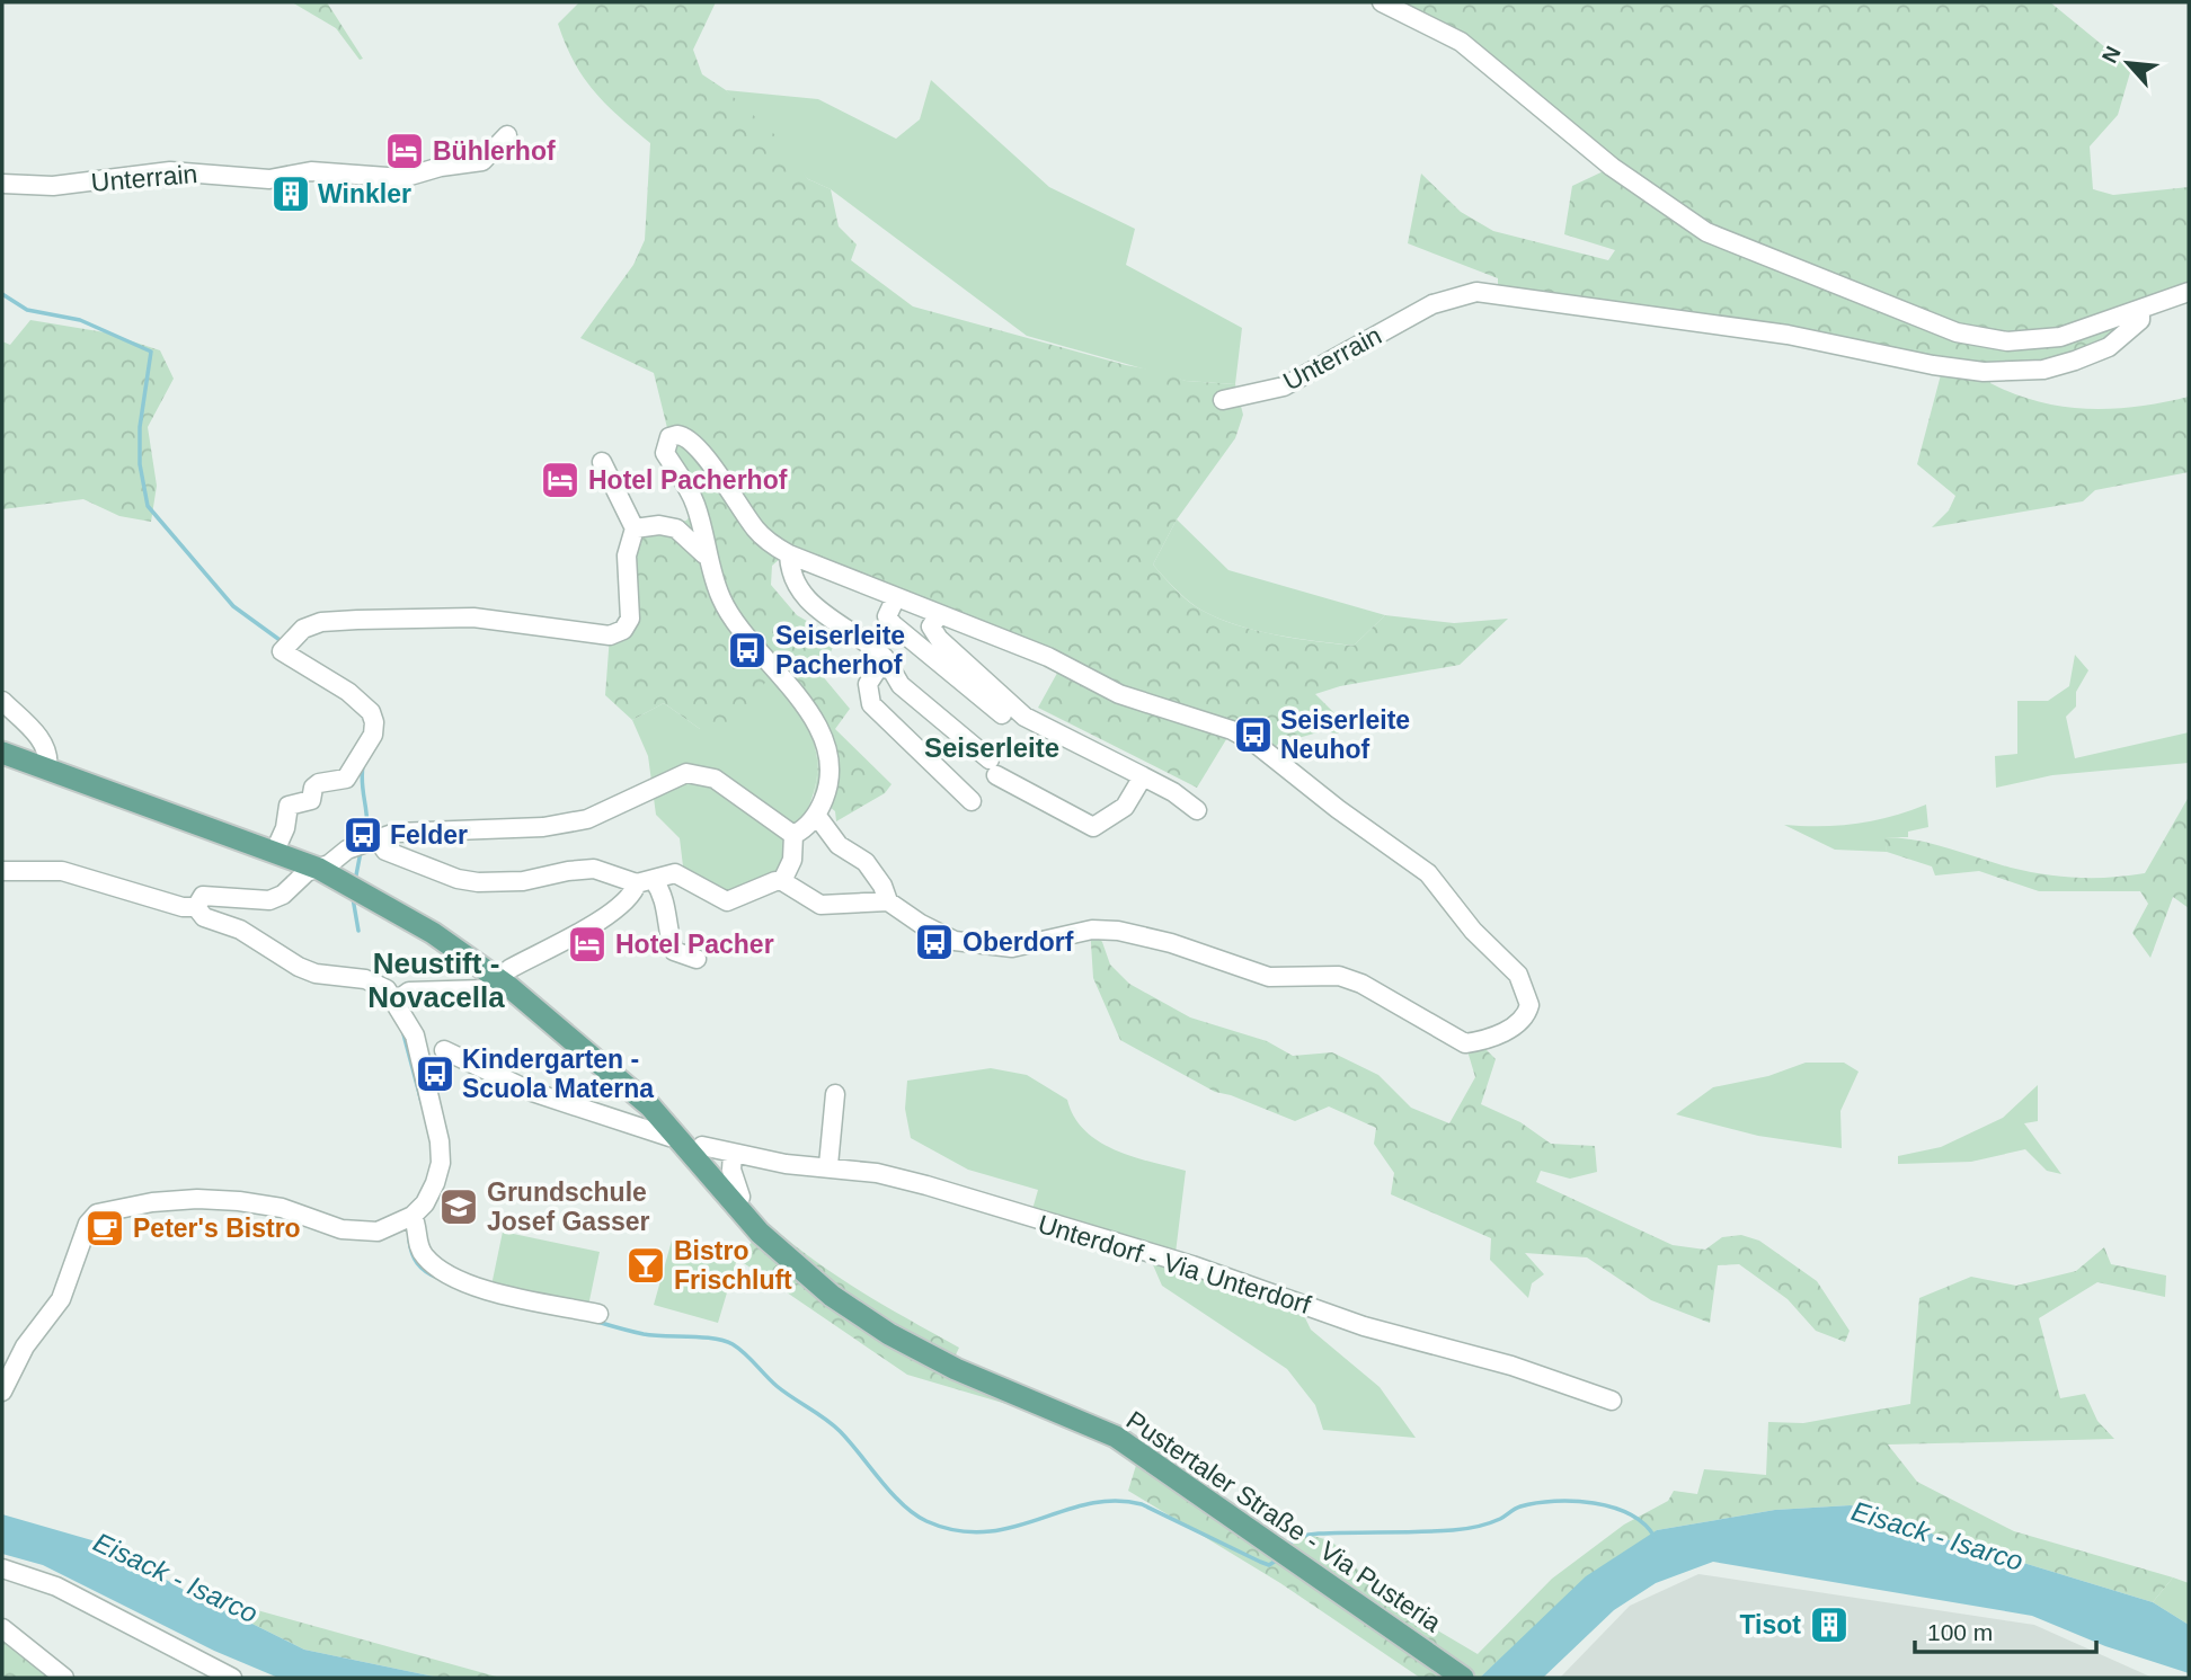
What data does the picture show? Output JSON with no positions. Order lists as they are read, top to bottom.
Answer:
{
  "streets": {
    "main road": ["Pustertaler Straße - Via Pusteria"],
    "street": ["Unterrain", "Unterdorf - Via Unterdorf"]
  },
  "districts": ["Seiserleite", "Neustift - Novacella"],
  "water": ["Eisack - Isarco"],
  "places": {
    "hotel": ["Bühlerhof", "Hotel Pacherhof", "Hotel Pacher"],
    "building": ["Winkler", "Tisot"],
    "bus stop": [
      "Seiserleite Pacherhof",
      "Seiserleite Neuhof",
      "Felder",
      "Oberdorf",
      "Kindergarten - Scuola Materna"
    ],
    "school or university": ["Grundschule Josef Gasser"],
    "cafe": ["Peter's Bistro"],
    "bar": ["Bistro Frischluft"]
  },
  "scale_bar": "100 m",
  "north": "top left"
}
